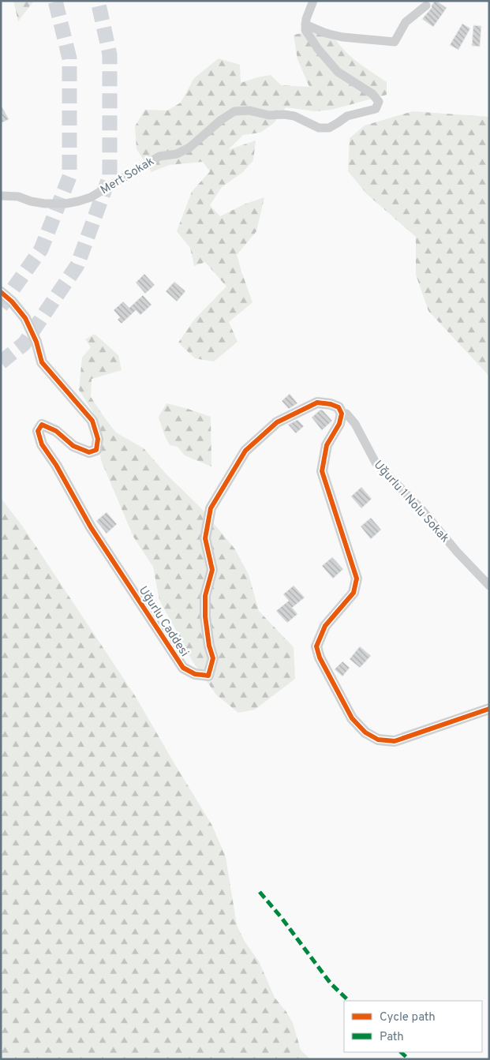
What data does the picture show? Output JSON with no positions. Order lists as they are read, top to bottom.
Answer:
{
  "streets": {
    "street": ["Mert Sokak", "Uğurlu 1 Nolu Sokak", "Uğurlu Caddesi"]
  },
  "crossings": [
    ["Uğurlu 1 Nolu Sokak", "Uğurlu Caddesi"]
  ],
  "legend": ["Cycle path", "Path"]
}
